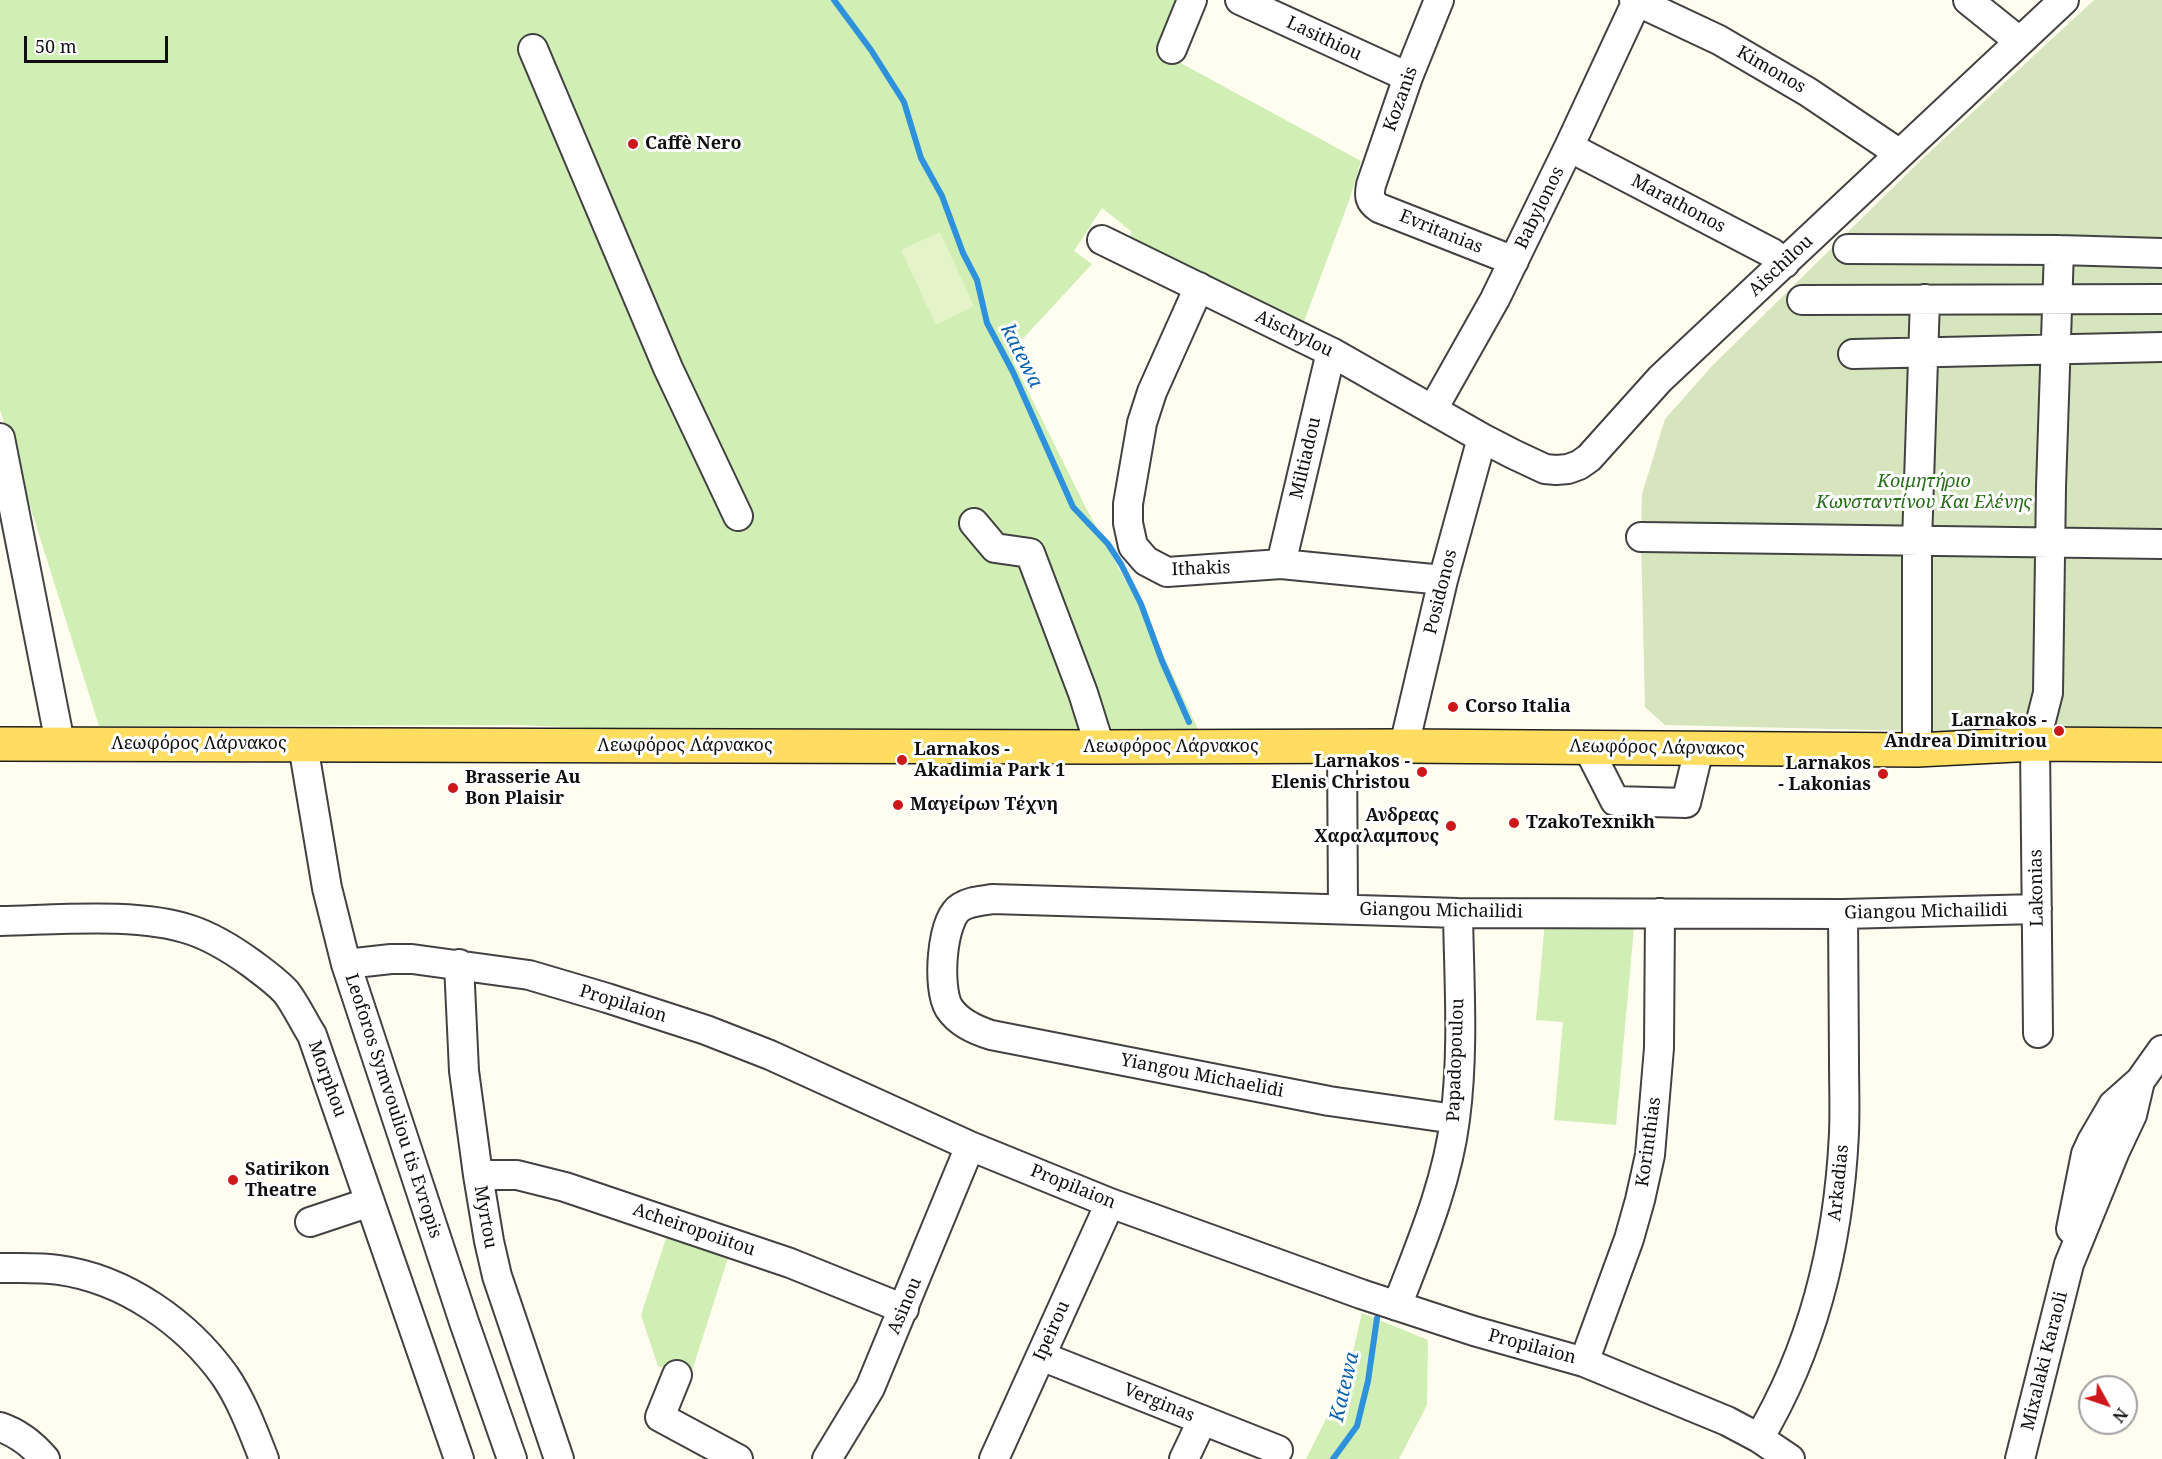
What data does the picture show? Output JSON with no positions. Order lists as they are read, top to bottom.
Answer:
{
  "streets": {
    "main road": ["Λεωφόρος Λάρνακος"],
    "street": [
      "Lasithiou",
      "Kimonos",
      "Kozanis",
      "Marathonos",
      "Babylonos",
      "Evritanias",
      "Aischilou",
      "Aischylou",
      "Miltiadou",
      "Ithakis",
      "Posidonos",
      "Lakonias",
      "Giangou Michailidi",
      "Propilaion",
      "Papadopoulou",
      "Yiangou Michaelidi",
      "Morphou",
      "Leoforos Symvouliou tis Evropis",
      "Korinthias",
      "Arkadias",
      "Myrtou",
      "Acheiropoiitou",
      "Asinou",
      "Ipeirou",
      "Mixalaki Karaoli",
      "Verginas"
    ]
  },
  "crossings": [
    ["Lasithiou", "Kozanis"],
    ["Kimonos", "Babylonos"],
    ["Kimonos", "Aischilou"],
    ["Kozanis", "Evritanias"],
    ["Marathonos", "Babylonos"],
    ["Marathonos", "Aischilou"],
    ["Babylonos", "Evritanias"],
    ["Babylonos", "Aischylou"],
    ["Aischilou", "Aischylou"],
    ["Aischilou", "Posidonos"],
    ["Aischylou", "Miltiadou"],
    ["Aischylou", "Ithakis"],
    ["Aischylou", "Posidonos"],
    ["Miltiadou", "Ithakis"],
    ["Ithakis", "Posidonos"],
    ["Posidonos", "Λεωφόρος Λάρνακος"],
    ["Λεωφόρος Λάρνακος", "Lakonias"],
    ["Λεωφόρος Λάρνακος", "Leoforos Symvouliou tis Evropis"],
    ["Lakonias", "Giangou Michailidi"],
    ["Giangou Michailidi", "Papadopoulou"],
    ["Giangou Michailidi", "Yiangou Michaelidi"],
    ["Giangou Michailidi", "Korinthias"],
    ["Giangou Michailidi", "Arkadias"],
    ["Propilaion", "Papadopoulou"],
    ["Propilaion", "Leoforos Symvouliou tis Evropis"],
    ["Propilaion", "Korinthias"],
    ["Propilaion", "Arkadias"],
    ["Propilaion", "Myrtou"],
    ["Propilaion", "Asinou"],
    ["Propilaion", "Ipeirou"],
    ["Papadopoulou", "Yiangou Michaelidi"],
    ["Myrtou", "Acheiropoiitou"],
    ["Acheiropoiitou", "Asinou"],
    ["Ipeirou", "Verginas"]
  ],
  "water": ["katewa", "Katewa"],
  "parks": ["Κοιμητήριο Κωνσταντίνου Και Ελένης"],
  "places": [
    "Caffè Nero",
    "Corso Italia",
    "Larnakos - Andrea Dimitriou",
    "Larnakos - Akadimia Park 1",
    "Larnakos - Elenis Christou",
    "Larnakos - Lakonias",
    "Brasserie Au Bon Plaisir",
    "Μαγείρων Τέχνη",
    "TzakoTexnikh",
    "Ανδρεας Χαραλαμπους",
    "Satirikon Theatre"
  ],
  "scale_bar": "50 m",
  "north": "bottom right"
}
